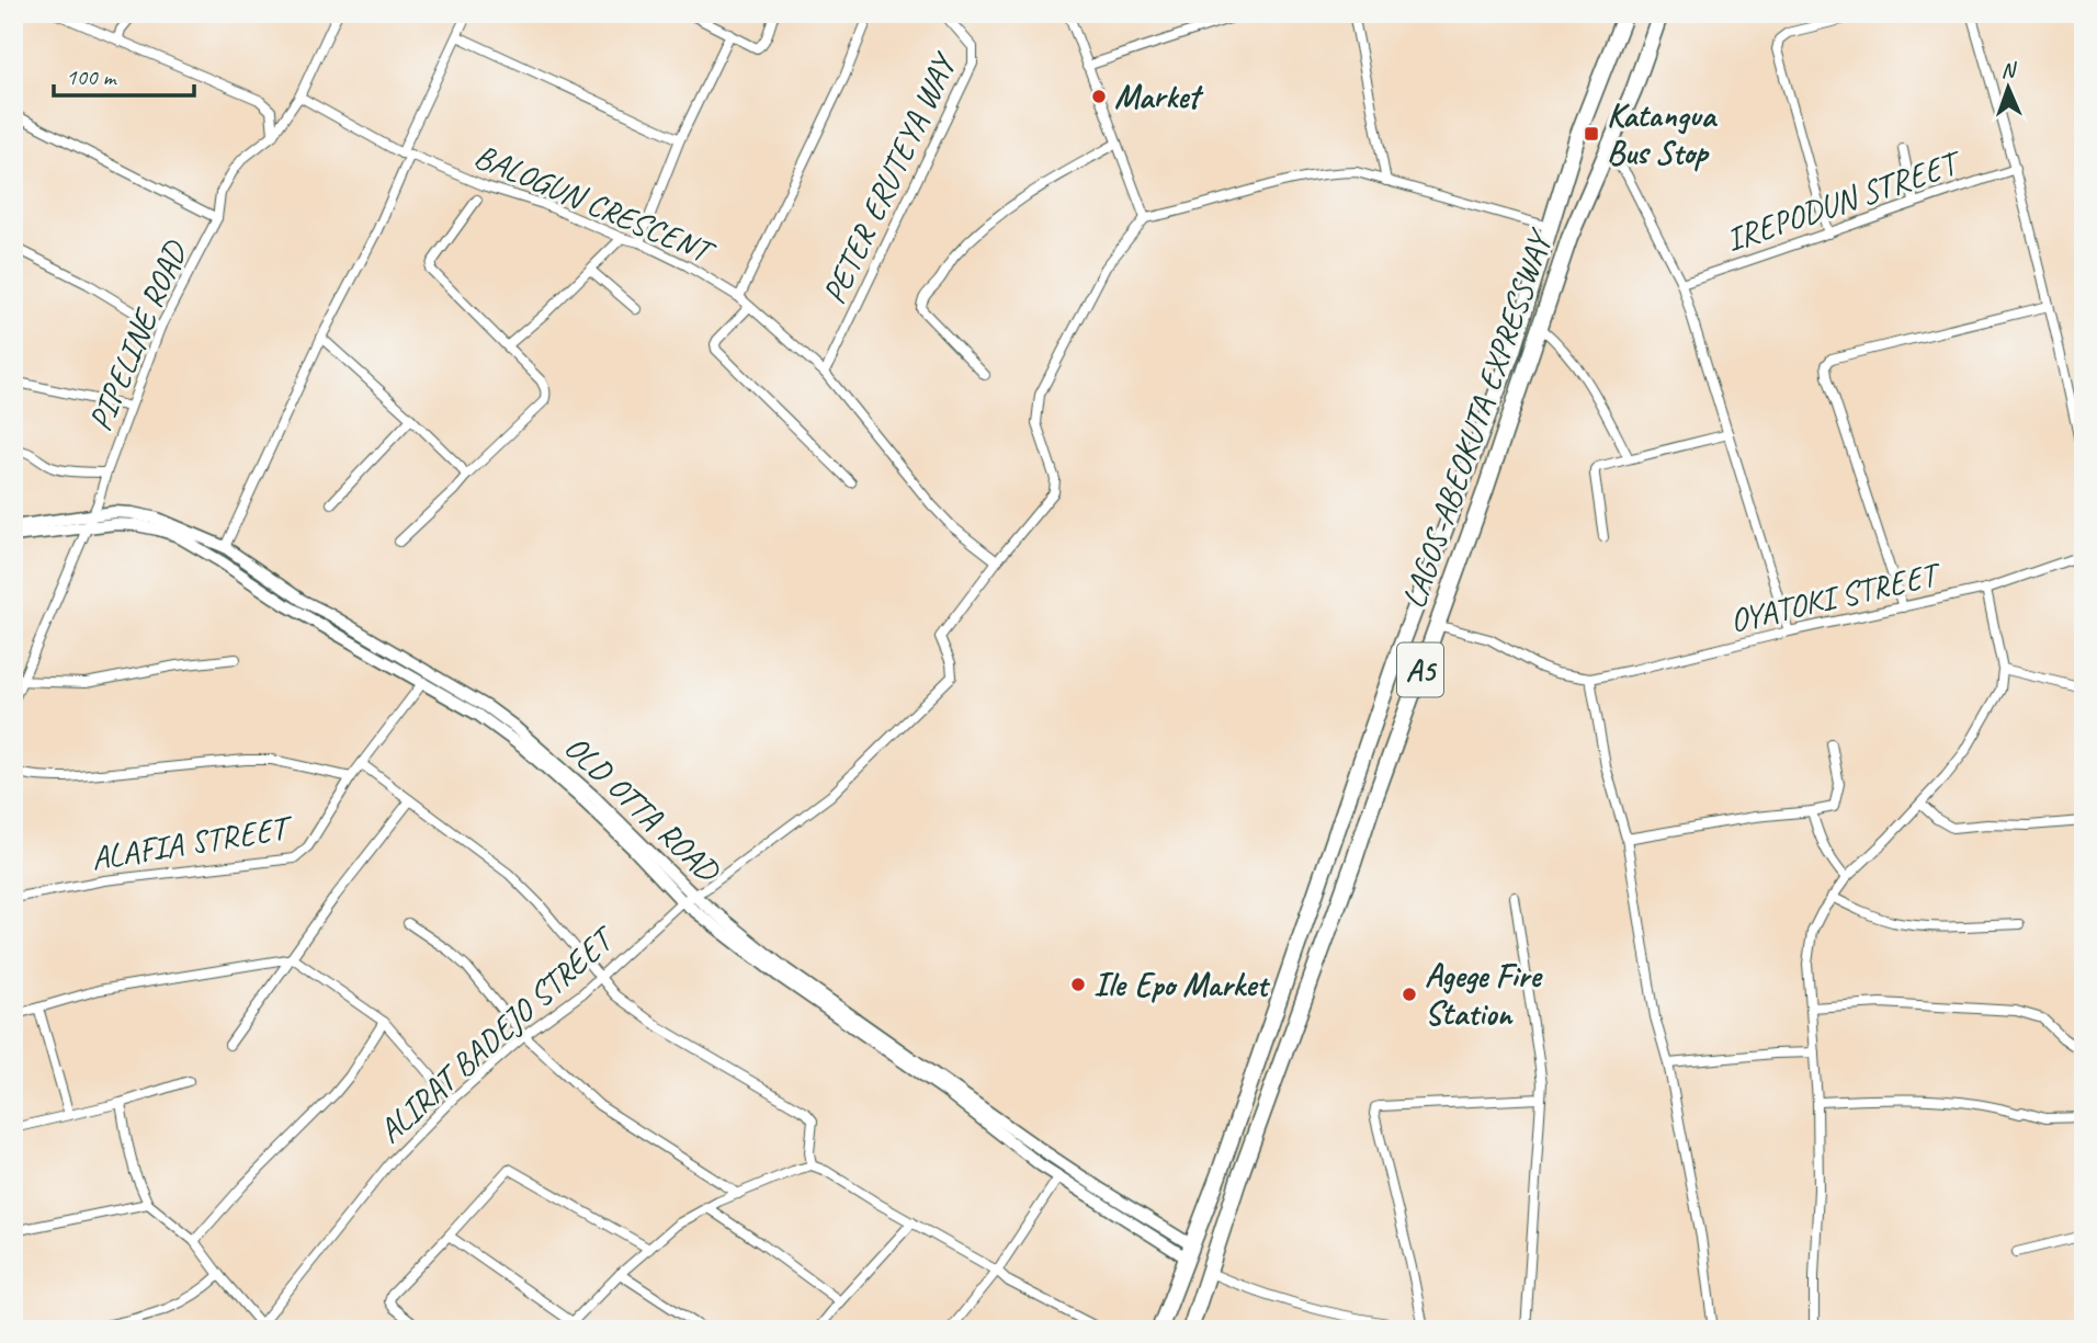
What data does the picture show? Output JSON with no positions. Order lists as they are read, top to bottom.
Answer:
{
  "streets": {
    "highway": ["LAGOS-ABEOKUTA EXPRESSWAY", "A5"],
    "main road": ["OLD OTTA ROAD"],
    "street": [
      "PETER ERUTEYA WAY",
      "IREPODUN STREET",
      "BALOGUN CRESCENT",
      "PIPELINE ROAD",
      "OYATOKI STREET",
      "ALAFIA STREET",
      "ALIRAT BADEJO STREET"
    ]
  },
  "crossings": [
    ["PETER ERUTEYA WAY", "BALOGUN CRESCENT"],
    ["BALOGUN CRESCENT", "PIPELINE ROAD"],
    ["BALOGUN CRESCENT", "ALIRAT BADEJO STREET"],
    ["PIPELINE ROAD", "OLD OTTA ROAD"],
    ["LAGOS-ABEOKUTA EXPRESSWAY", "OLD OTTA ROAD"],
    ["OLD OTTA ROAD", "ALAFIA STREET"],
    ["OLD OTTA ROAD", "ALIRAT BADEJO STREET"]
  ],
  "places": {
    "other": ["Market", "Ile Epo Market", "Agege Fire Station"],
    "transit": ["Katangua Bus Stop"]
  },
  "scale_bar": "100 m",
  "north": "top"
}
